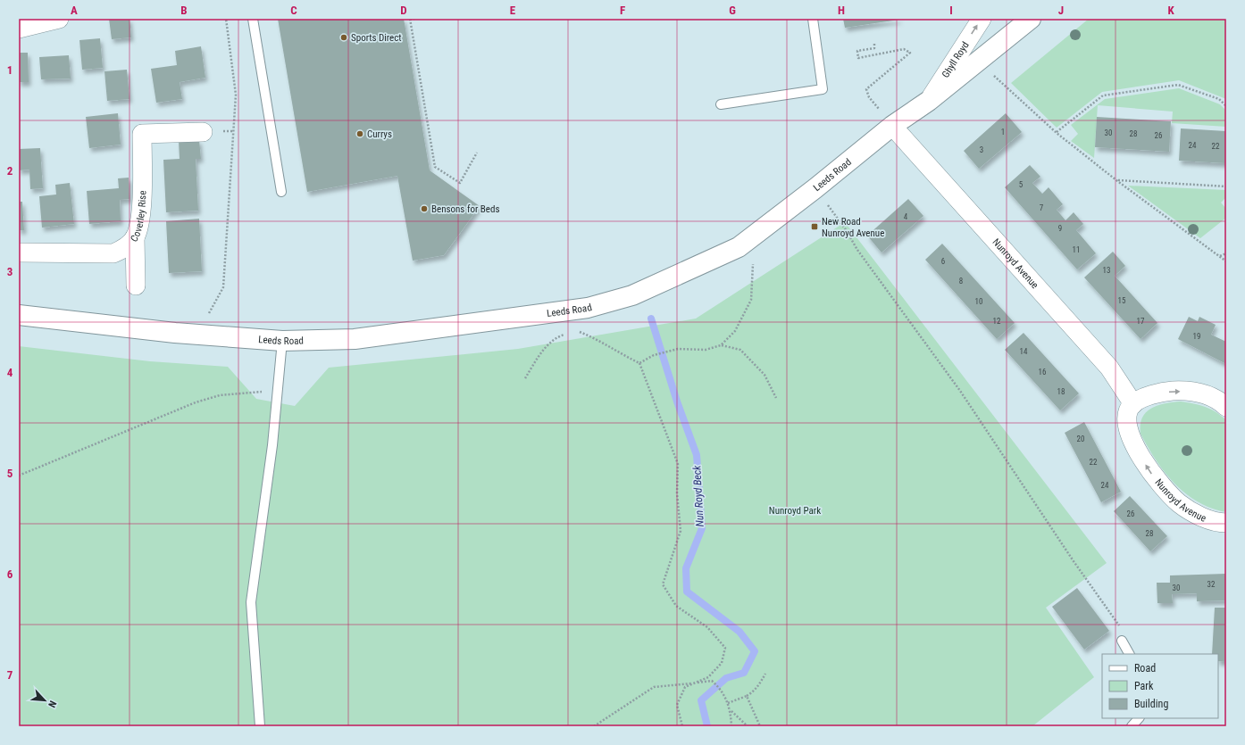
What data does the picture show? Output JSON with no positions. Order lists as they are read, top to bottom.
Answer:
{
  "streets": {
    "main road": ["Leeds Road"],
    "street": ["Ghyll Royd", "Coverley Rise", "Nunroyd Avenue"]
  },
  "crossings": [
    ["Ghyll Royd", "Leeds Road"],
    ["Leeds Road", "Nunroyd Avenue"]
  ],
  "one_way": ["Ghyll Royd"],
  "water": ["Nun Royd Beck"],
  "parks": ["Nunroyd Park"],
  "places": {
    "other": ["Sports Direct", "Currys", "Bensons for Beds"],
    "transit": ["New Road Nunroyd Avenue"]
  },
  "house_numbers": [
    "1",
    "30",
    "28",
    "26",
    "24",
    "22",
    "3",
    "5",
    "7",
    "4",
    "9",
    "11",
    "6",
    "13",
    "8",
    "15",
    "10",
    "12",
    "17",
    "19",
    "14",
    "16",
    "18",
    "20",
    "22",
    "24",
    "26",
    "28",
    "32",
    "30"
  ],
  "legend": ["Road", "Park", "Building"],
  "north": "bottom right",
  "grid": {
    "columns": [
      "A",
      "B",
      "C",
      "D",
      "E",
      "F",
      "G",
      "H",
      "I",
      "J",
      "K"
    ],
    "rows": [
      "1",
      "2",
      "3",
      "4",
      "5",
      "6",
      "7"
    ]
  }
}
